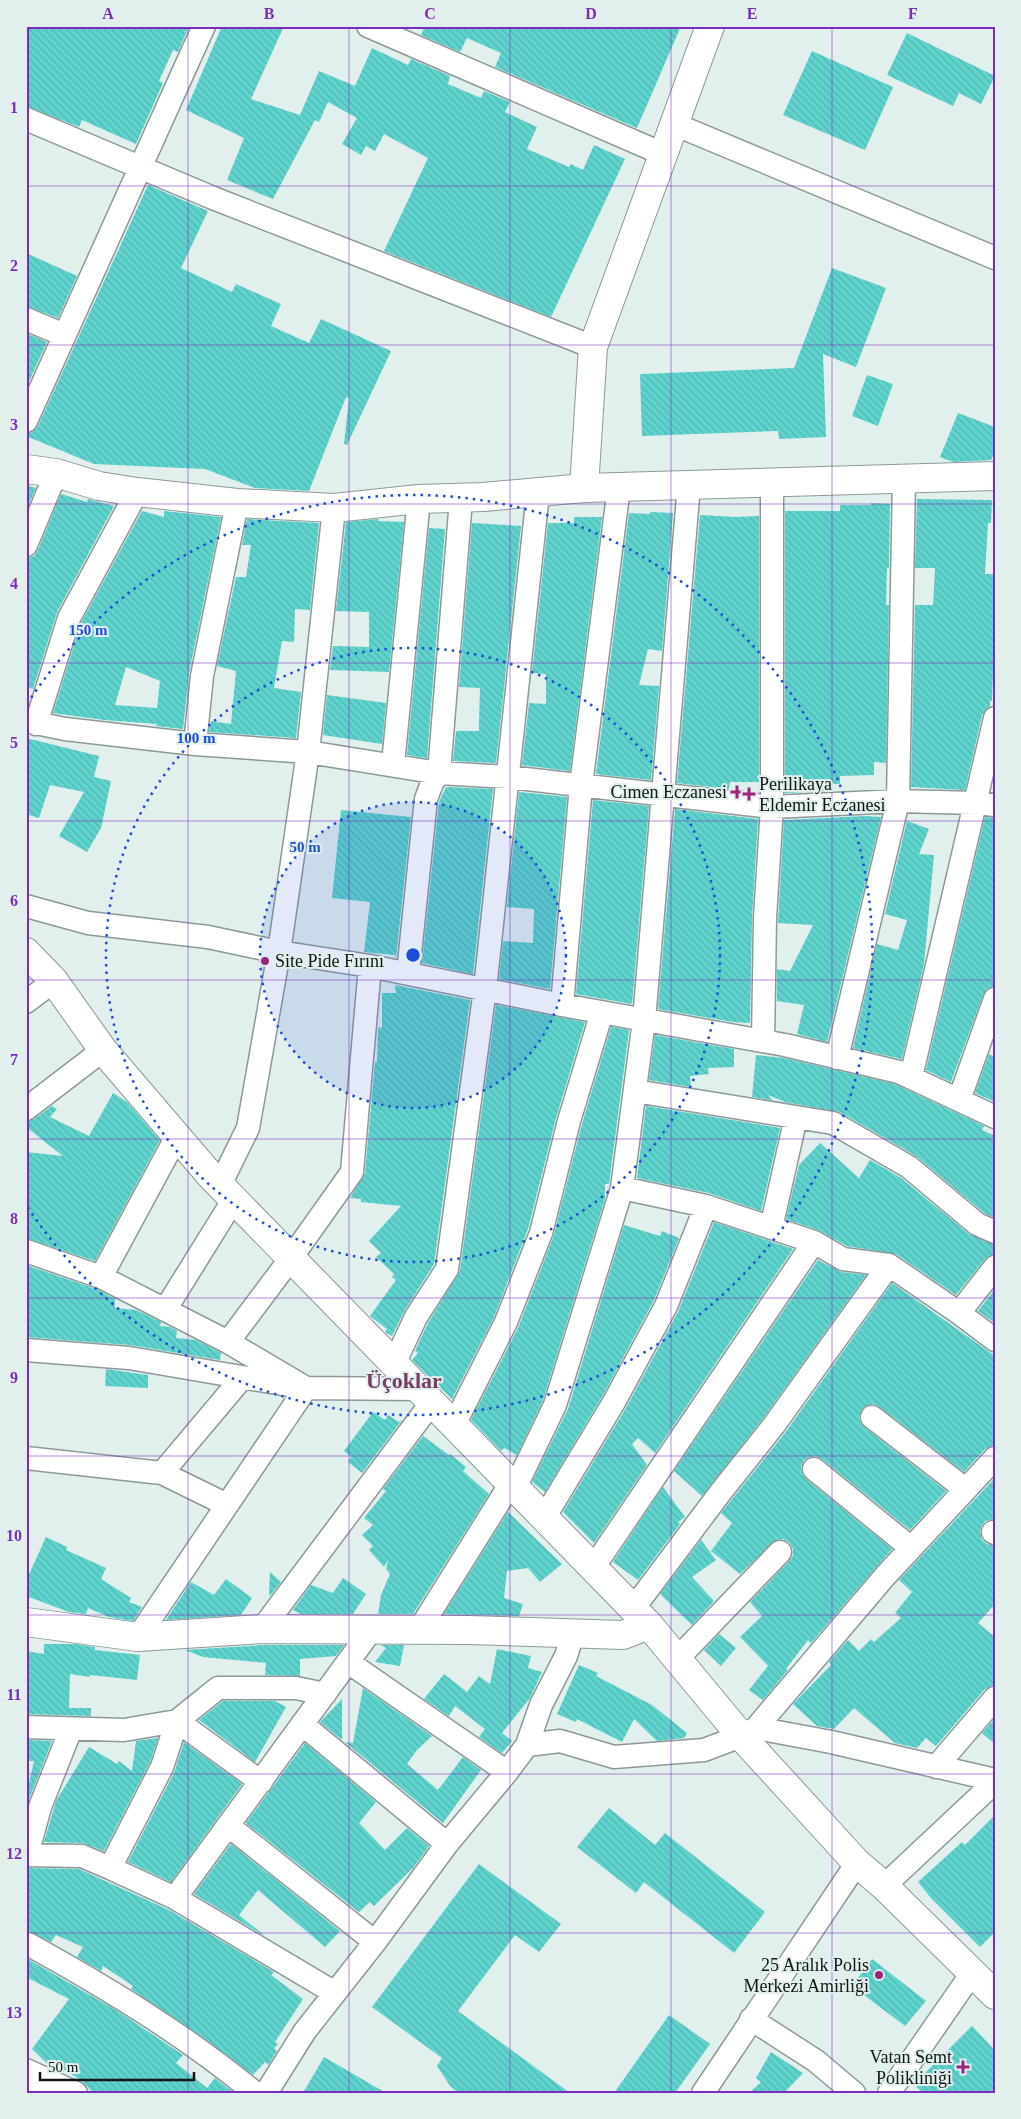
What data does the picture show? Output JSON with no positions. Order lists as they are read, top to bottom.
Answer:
{
  "districts": ["Üçoklar"],
  "places": {
    "health": ["Cimen Eczanesi", "Perilikaya Eldemir Eczanesi", "Vatan Semt Polikliniği"],
    "other": ["Site Pide Fırını", "25 Aralık Polis Merkezi Amirliği"]
  },
  "scale_bar": "50 m",
  "grid": {
    "columns": [
      "A",
      "B",
      "C",
      "D",
      "E",
      "F"
    ],
    "rows": [
      "1",
      "2",
      "3",
      "4",
      "5",
      "6",
      "7",
      "8",
      "9",
      "10",
      "11",
      "12",
      "13"
    ]
  },
  "rings": ["150 m", "100 m", "50 m"]
}
